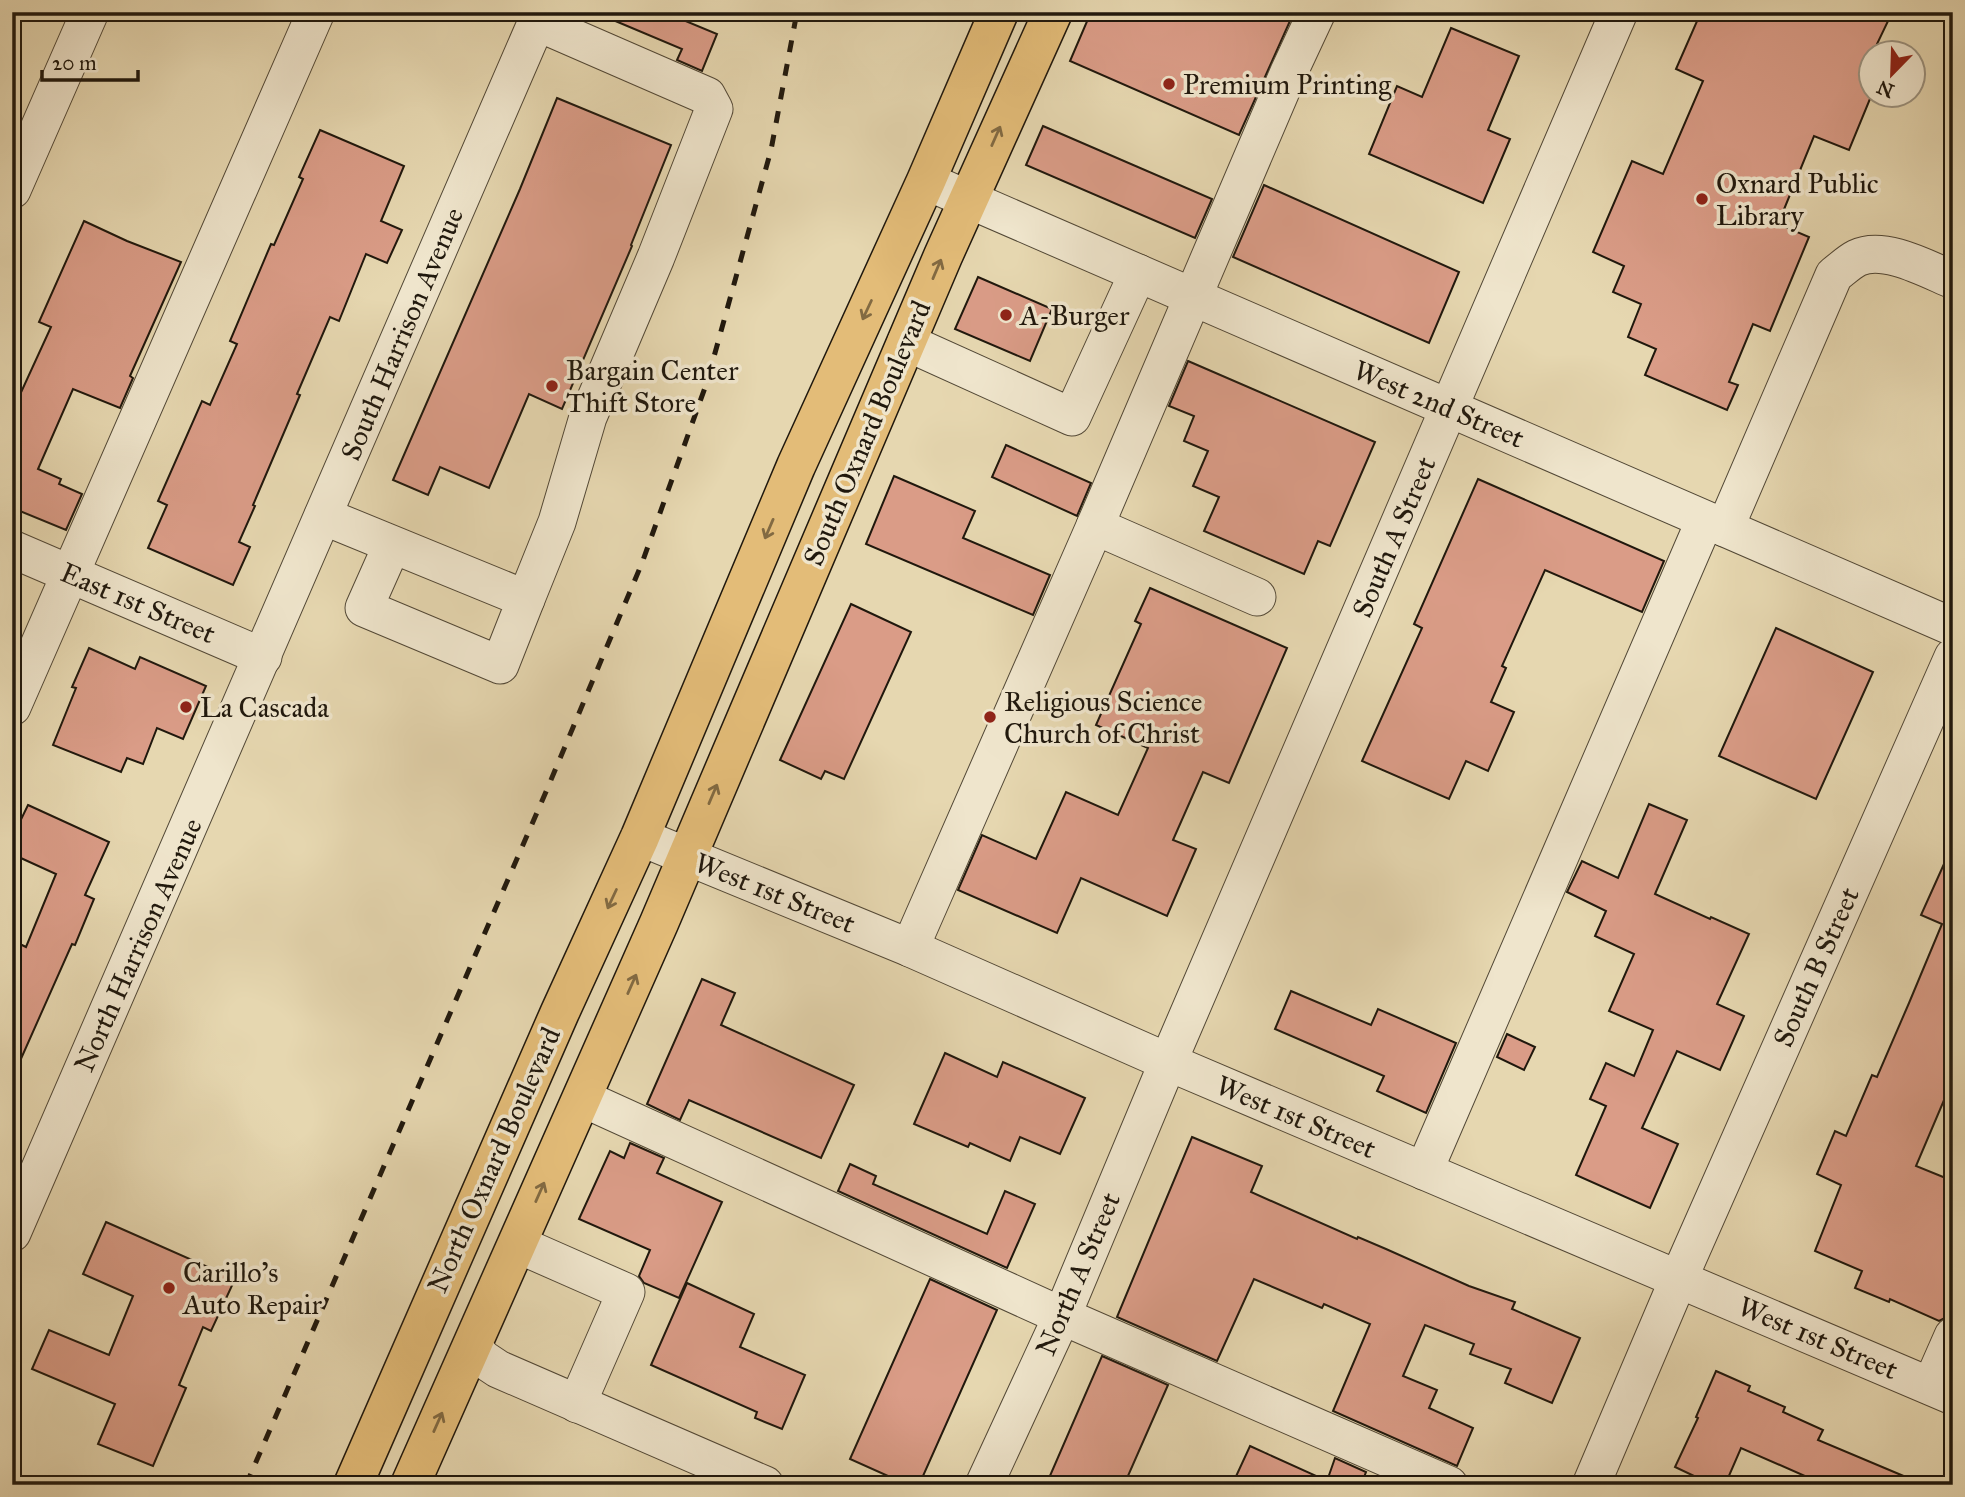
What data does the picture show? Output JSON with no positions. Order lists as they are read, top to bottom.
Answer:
{
  "streets": {
    "main road": ["South Oxnard Boulevard", "North Oxnard Boulevard"],
    "street": [
      "South Harrison Avenue",
      "West 2nd Street",
      "South A Street",
      "East 1st Street",
      "West 1st Street",
      "North Harrison Avenue",
      "South B Street",
      "North A Street"
    ]
  },
  "crossings": [
    ["South Harrison Avenue", "East 1st Street"],
    ["South Harrison Avenue", "North Harrison Avenue"],
    ["West 2nd Street", "South Oxnard Boulevard"],
    ["West 2nd Street", "South A Street"],
    ["West 2nd Street", "South B Street"],
    ["South Oxnard Boulevard", "West 1st Street"],
    ["South Oxnard Boulevard", "North Oxnard Boulevard"],
    ["South A Street", "West 1st Street"],
    ["South A Street", "North A Street"],
    ["East 1st Street", "North Harrison Avenue"],
    ["West 1st Street", "South B Street"],
    ["West 1st Street", "North Oxnard Boulevard"],
    ["West 1st Street", "North A Street"]
  ],
  "places": [
    "Premium Printing",
    "Oxnard Public Library",
    "A-Burger",
    "Bargain Center Thift Store",
    "La Cascada",
    "Religious Science Church of Christ",
    "Carillo's Auto Repair"
  ],
  "scale_bar": "20 m",
  "north": "bottom left"
}
